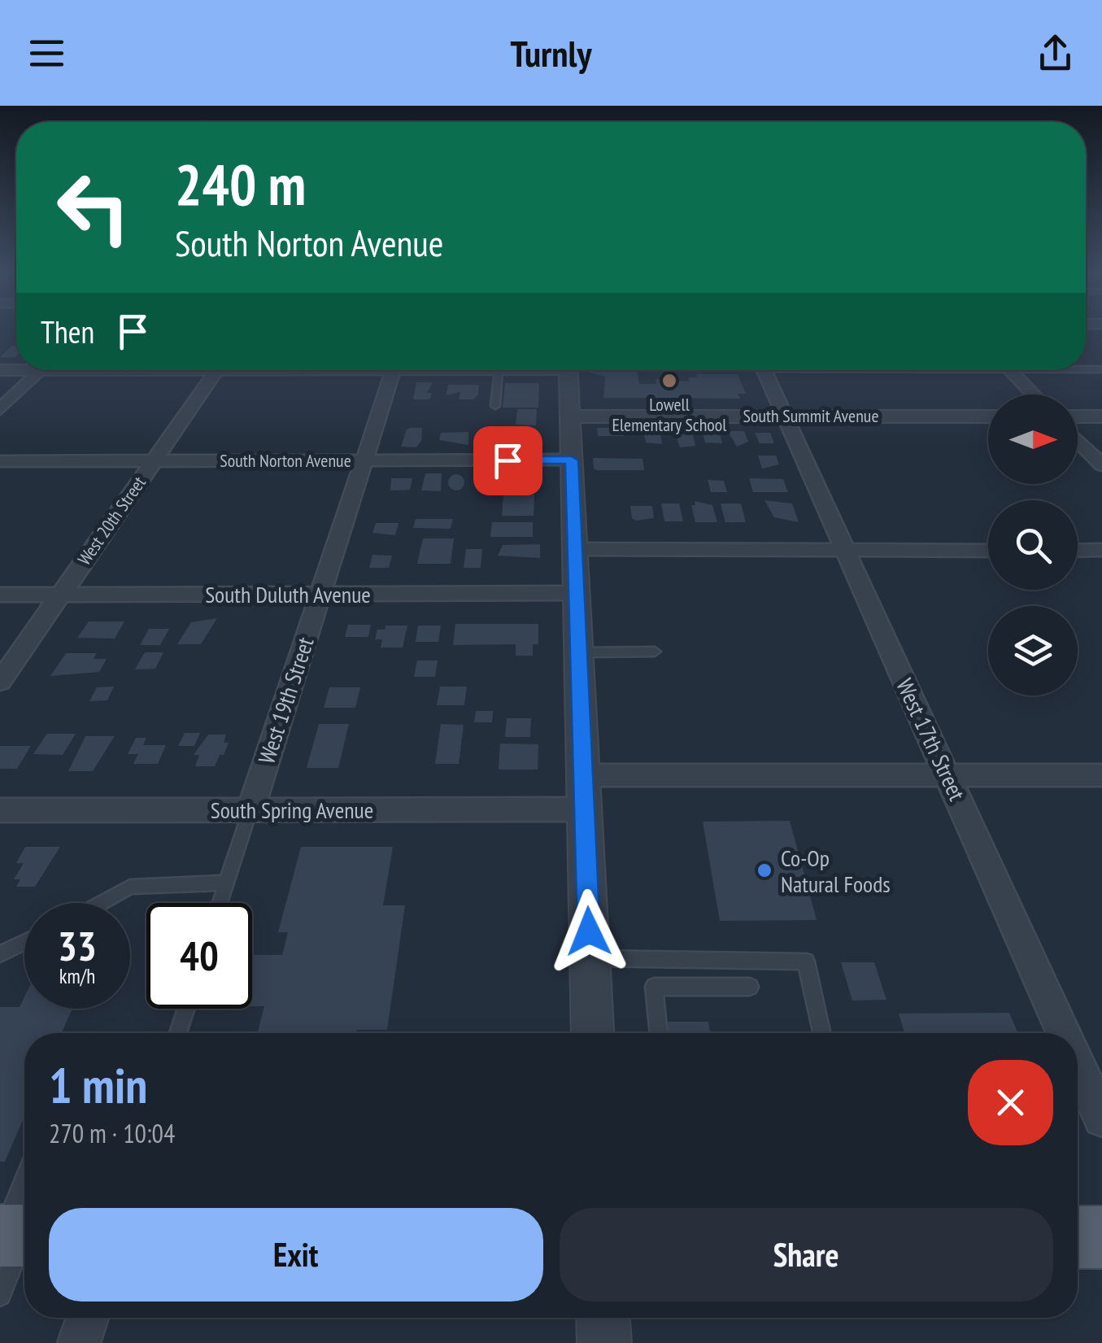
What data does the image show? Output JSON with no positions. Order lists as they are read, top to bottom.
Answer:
{
  "streets": {
    "street": [
      "South Summit Avenue",
      "South Norton Avenue",
      "West 20th Street",
      "South Duluth Avenue",
      "West 19th Street",
      "West 17th Street",
      "South Spring Avenue"
    ]
  },
  "crossings": [
    ["South Summit Avenue", "West 17th Street"],
    ["South Norton Avenue", "West 20th Street"],
    ["South Norton Avenue", "West 19th Street"],
    ["West 20th Street", "South Duluth Avenue"],
    ["South Duluth Avenue", "West 19th Street"],
    ["West 19th Street", "South Spring Avenue"]
  ],
  "places": ["Lowell Elementary School", "Co-Op Natural Foods"],
  "north": "right",
  "page": {
    "header": "Turnly",
    "turn": ["240 m", "South Norton Avenue"],
    "then": "Then",
    "speed": "33 km/h",
    "limit": "40",
    "heading": ["1 min", "270 m · 10:04"],
    "buttons": ["Exit", "Share"]
  }
}
